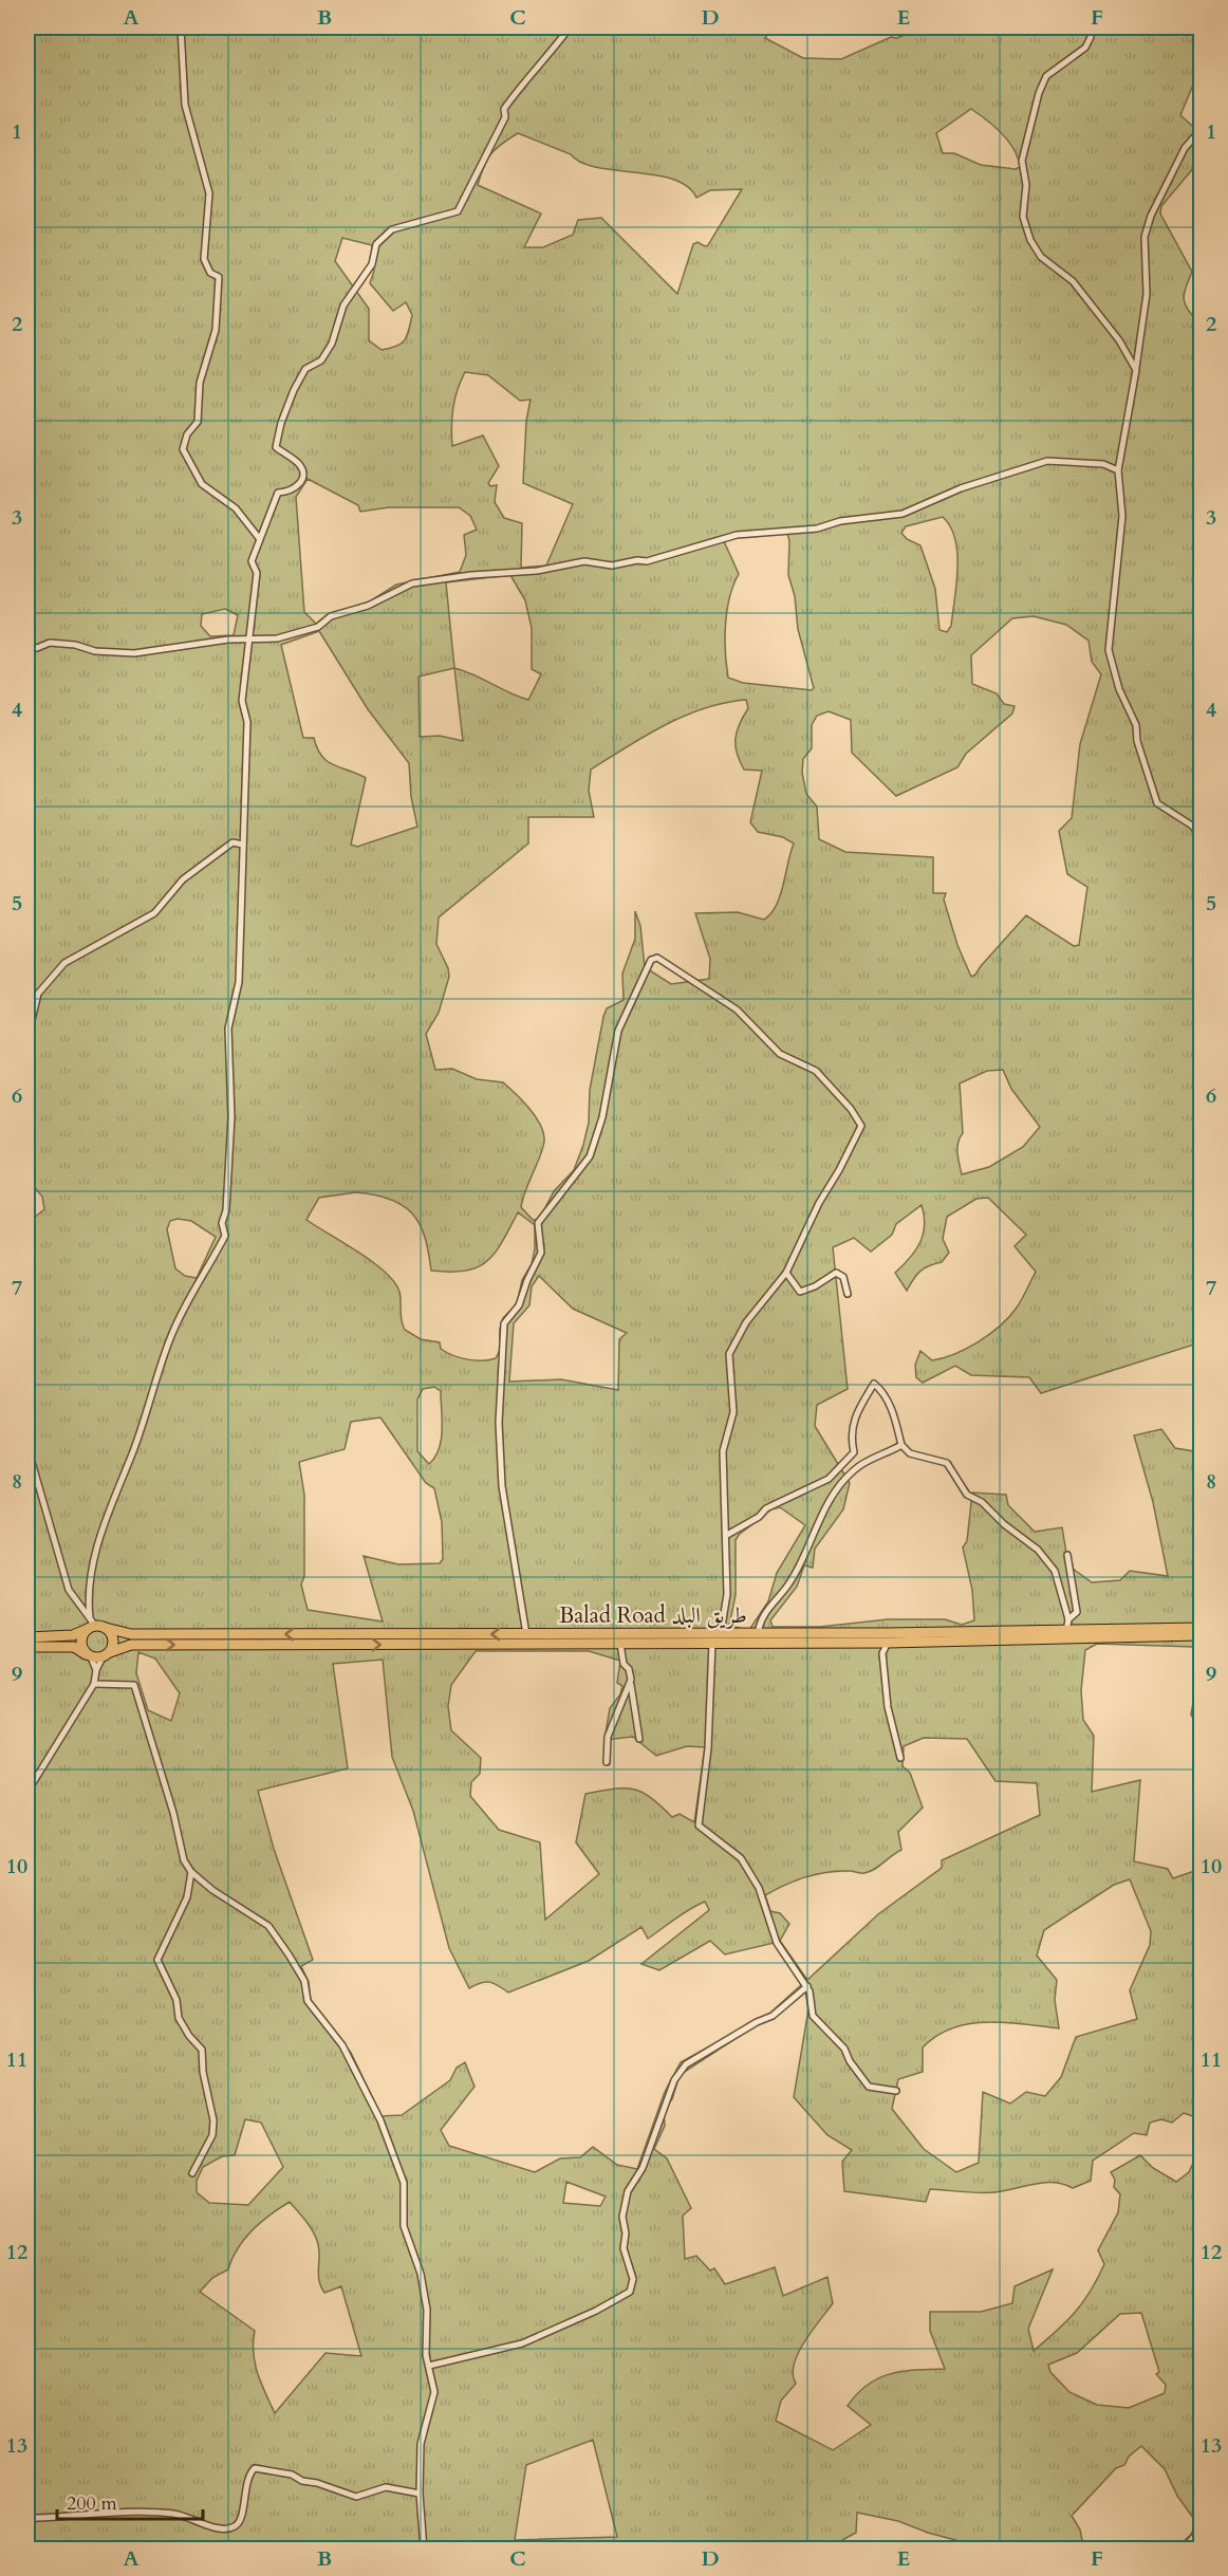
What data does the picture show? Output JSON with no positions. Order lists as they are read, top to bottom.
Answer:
{
  "streets": {
    "highway": ["Balad Road طريق البلد"]
  },
  "scale_bar": "200 m",
  "grid": {
    "columns": [
      "A",
      "B",
      "C",
      "D",
      "E",
      "F"
    ],
    "rows": [
      "1",
      "2",
      "3",
      "4",
      "5",
      "6",
      "7",
      "8",
      "9",
      "10",
      "11",
      "12",
      "13"
    ]
  }
}
